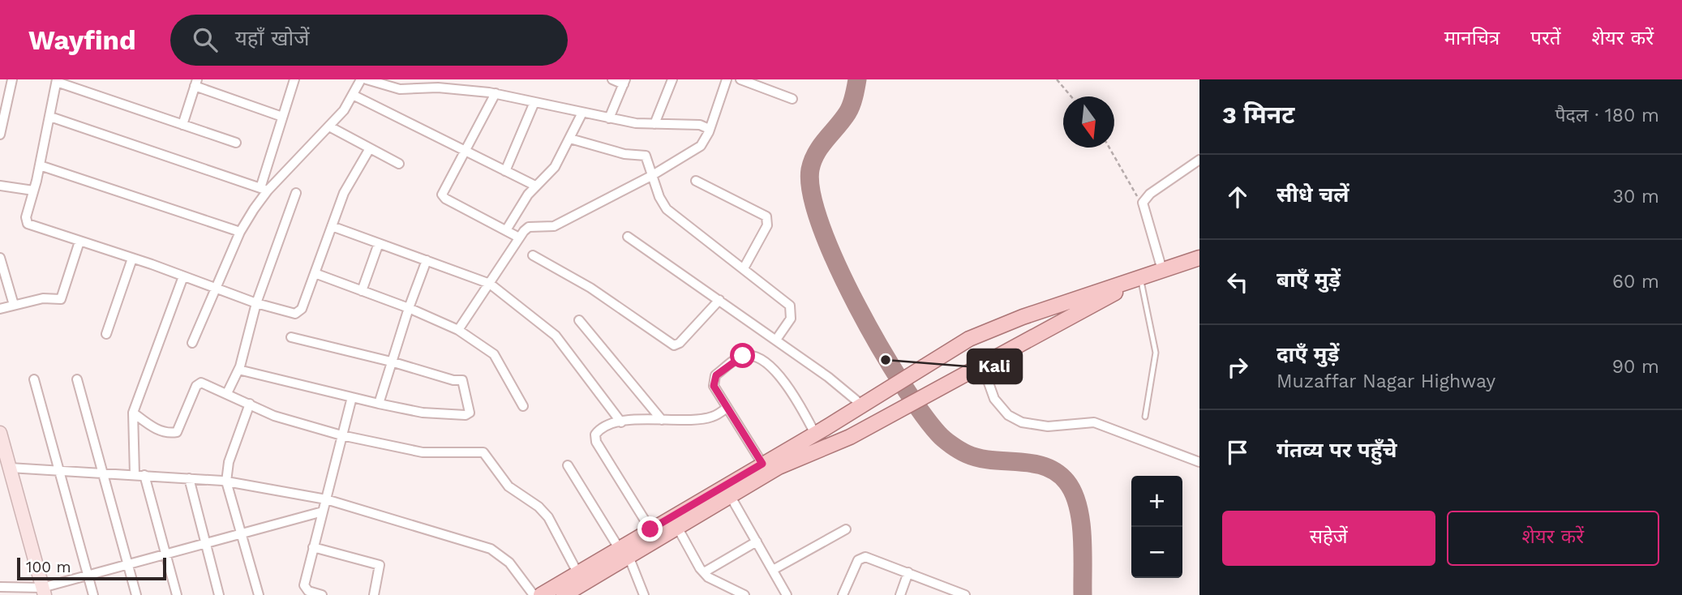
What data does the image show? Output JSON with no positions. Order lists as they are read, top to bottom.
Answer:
{
  "places": ["Kali"],
  "scale_bar": "100 m",
  "north": "bottom",
  "page": {
    "header": "Wayfind",
    "search": "यहाँ खोजें",
    "nav": ["मानचित्र", "परतें", "शेयर करें"],
    "heading": ["3 मिनट", "पैदल · 180 m"],
    "list": [
      ["सीधे चलें", "30 m"],
      ["बाएँ मुड़ें", "60 m"],
      ["दाएँ मुड़ें", "Muzaffar Nagar Highway", "90 m"],
      "गंतव्य पर पहुँचे"
    ],
    "map_buttons": ["+", "−"],
    "buttons": ["सहेजें", "शेयर करें"],
    "scale": "100 m"
  }
}
